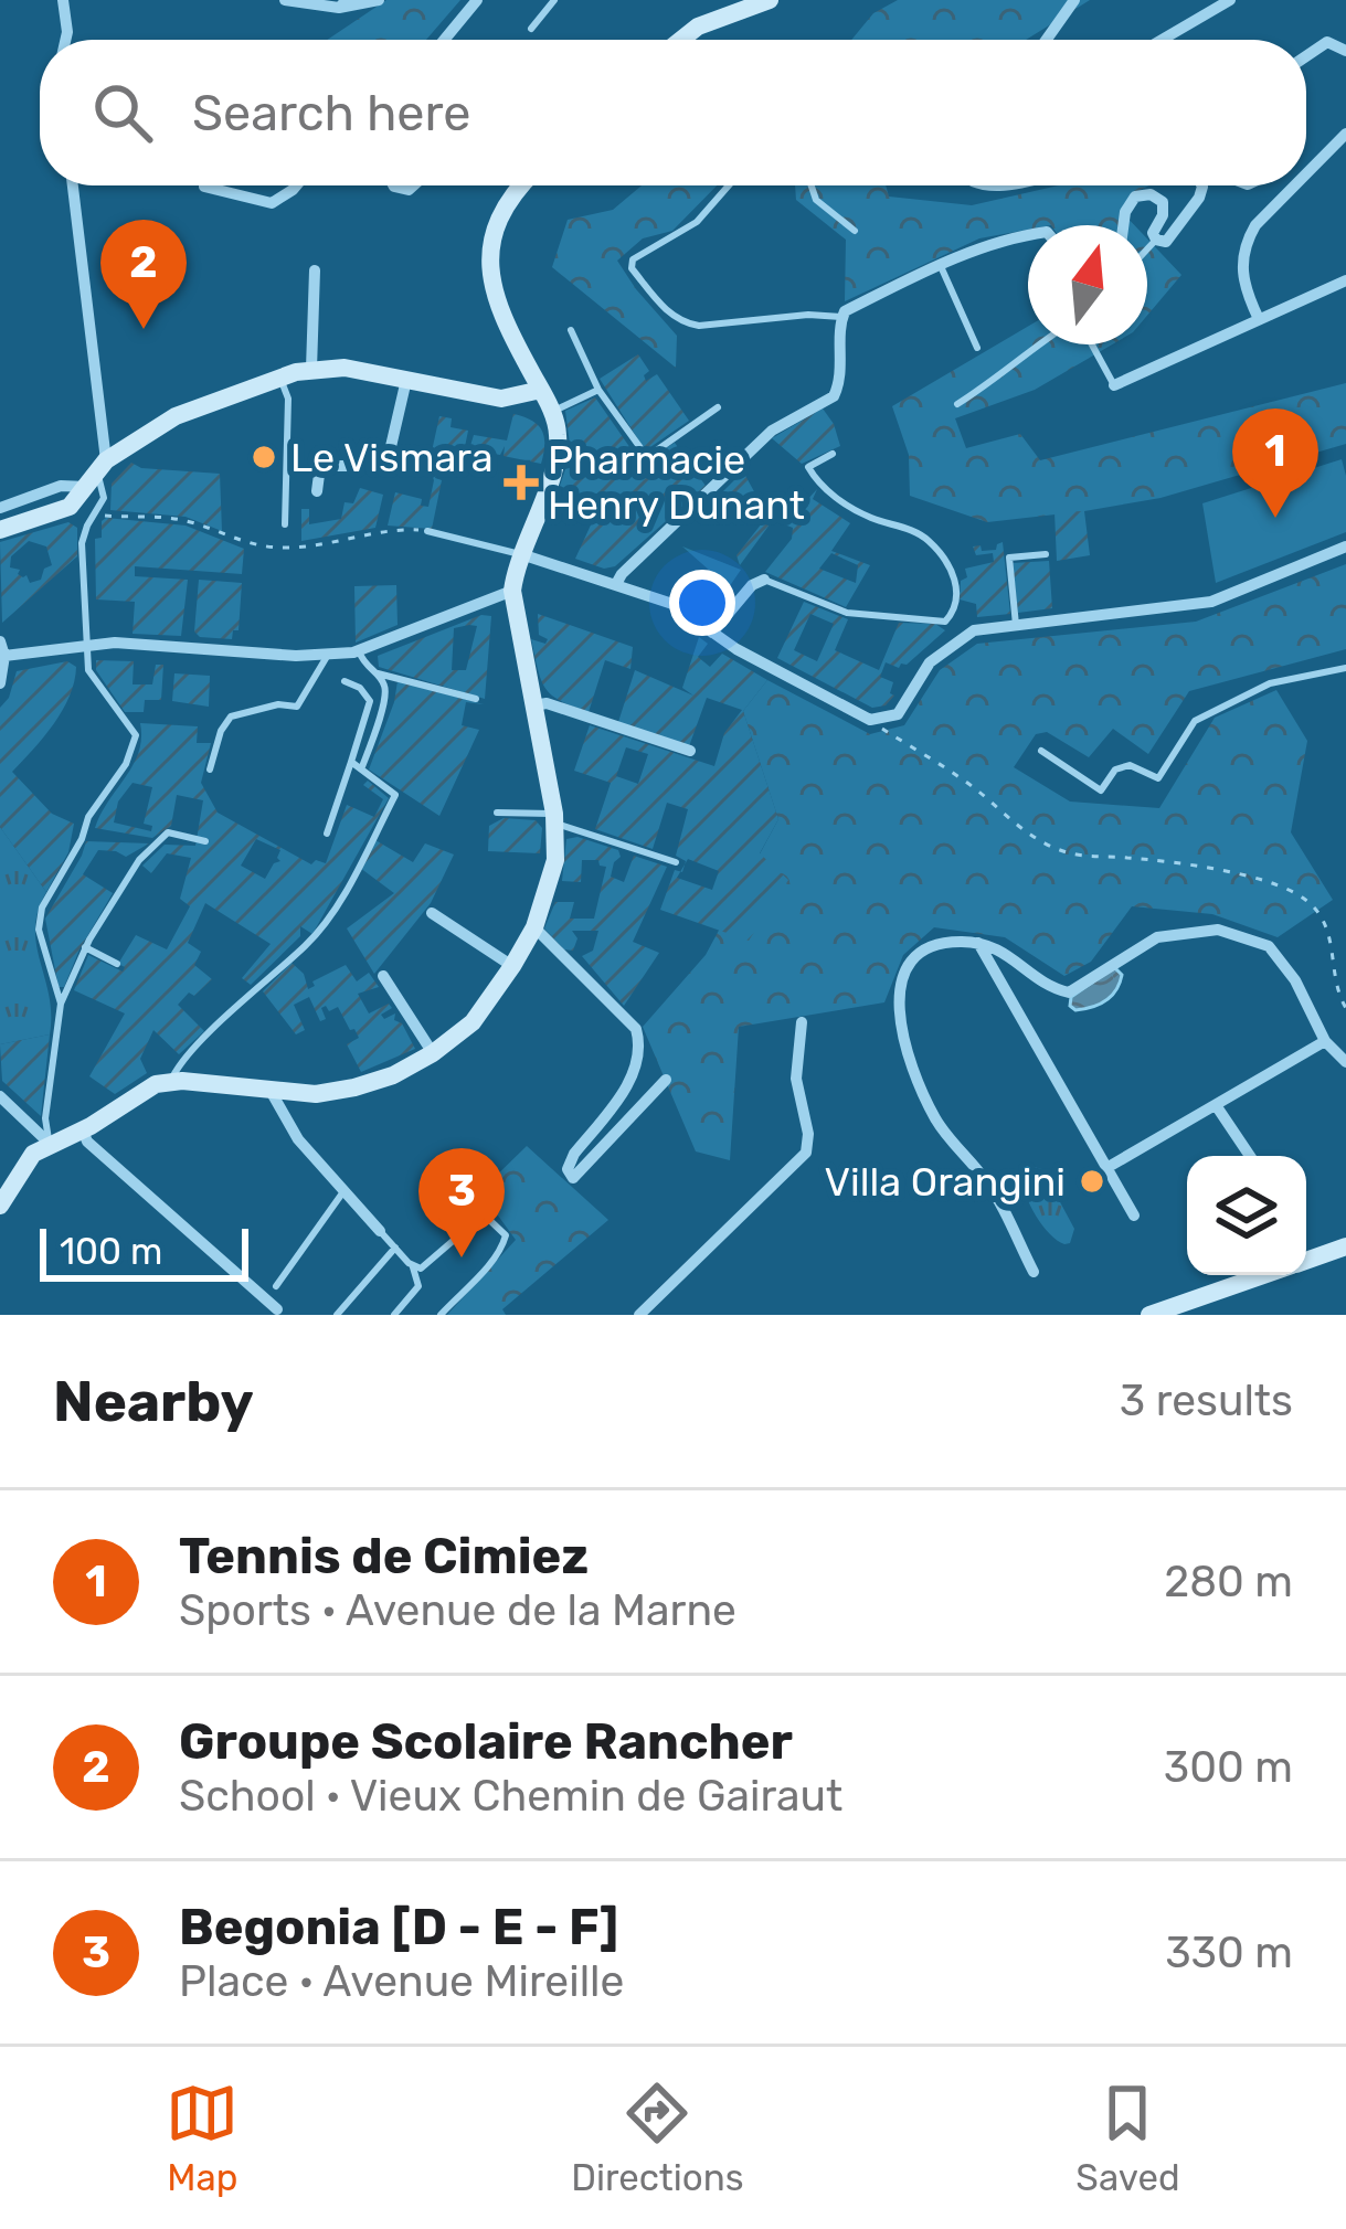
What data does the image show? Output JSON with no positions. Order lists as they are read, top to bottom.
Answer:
{
  "places": {
    "other": ["Le Vismara", "Villa Orangini"],
    "health": ["Pharmacie Henry Dunant"]
  },
  "scale_bar": "100 m",
  "north": "top",
  "page": {
    "search": "Search here",
    "pins": ["2", "1", "3"],
    "scale": "100 m",
    "heading": ["Nearby", "3 results"],
    "list": [
      {
        "mark": "1",
        "name": "Tennis de Cimiez",
        "note": "Sports · Avenue de la Marne",
        "value": "280 m"
      },
      {
        "mark": "2",
        "name": "Groupe Scolaire Rancher",
        "note": "School · Vieux Chemin de Gairaut",
        "value": "300 m"
      },
      {
        "mark": "3",
        "name": "Begonia [D - E - F]",
        "note": "Place · Avenue Mireille",
        "value": "330 m"
      }
    ],
    "nav": ["Map", "Directions", "Saved"]
  }
}
